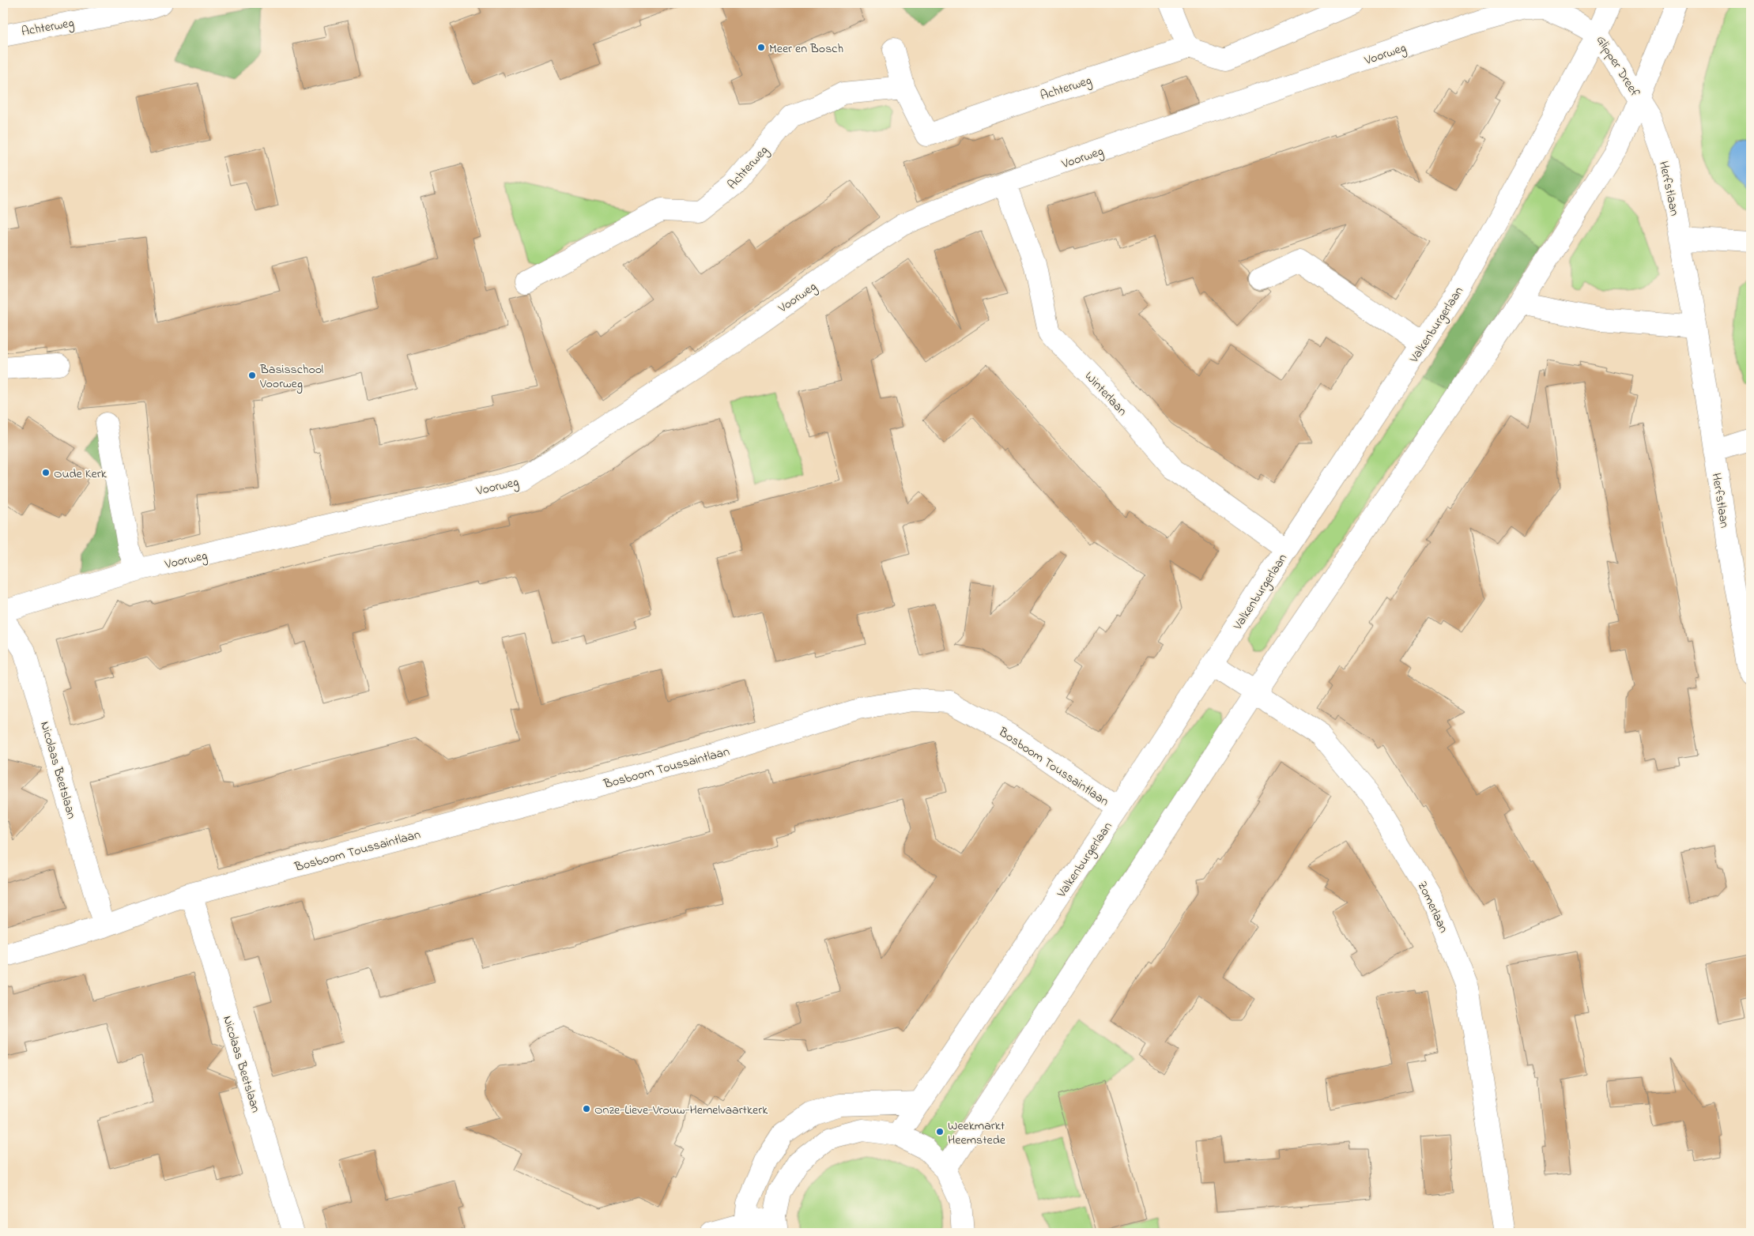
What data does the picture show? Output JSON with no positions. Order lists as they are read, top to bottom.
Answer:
{
  "streets": {
    "street": [
      "Achterweg",
      "Voorweg",
      "Glipper Dreef",
      "Herfstlaan",
      "Valkenburgerlaan",
      "Winterlaan",
      "Bosboom Toussaintlaan",
      "Nicolaas Beetslaan",
      "Zomerlaan"
    ]
  },
  "crossings": [
    ["Voorweg", "Glipper Dreef"],
    ["Voorweg", "Valkenburgerlaan"],
    ["Voorweg", "Winterlaan"],
    ["Glipper Dreef", "Herfstlaan"],
    ["Glipper Dreef", "Valkenburgerlaan"],
    ["Valkenburgerlaan", "Winterlaan"],
    ["Valkenburgerlaan", "Bosboom Toussaintlaan"],
    ["Valkenburgerlaan", "Zomerlaan"],
    ["Bosboom Toussaintlaan", "Nicolaas Beetslaan"]
  ],
  "places": [
    "Meer en Bosch",
    "Basisschool Voorweg",
    "Oude Kerk",
    "Onze-Lieve-Vrouw-Hemelvaartkerk",
    "Weekmarkt Heemstede"
  ]
}
